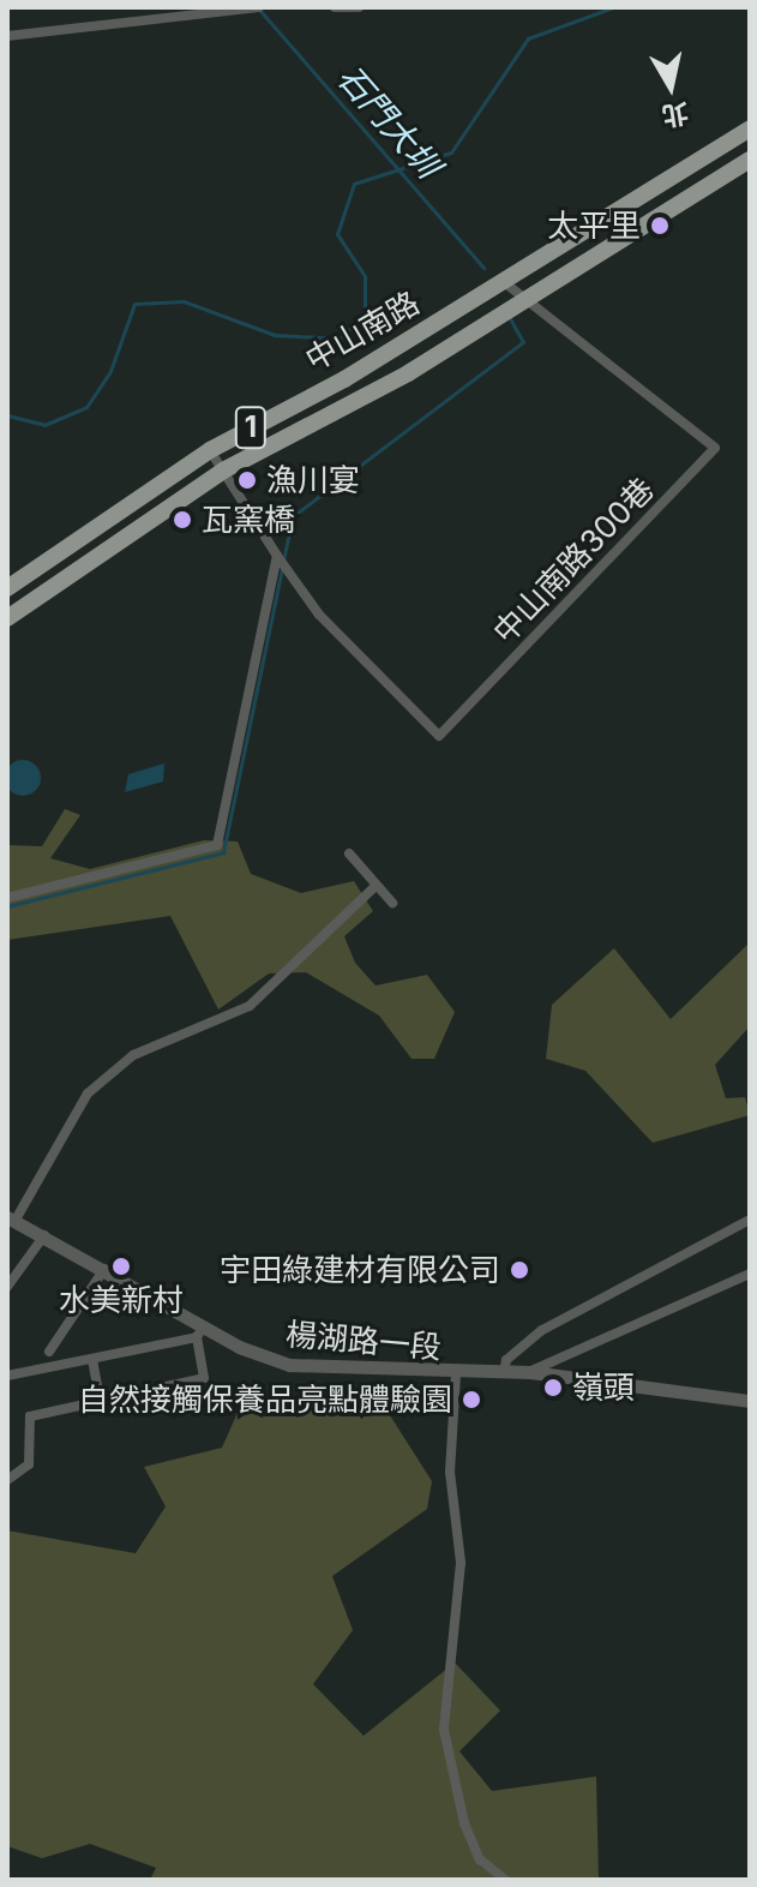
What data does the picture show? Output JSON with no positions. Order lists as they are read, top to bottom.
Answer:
{
  "streets": {
    "main road": ["中山南路", "1"],
    "street": ["中山南路300巷", "楊湖路一段"]
  },
  "crossings": [
    ["中山南路", "中山南路300巷"]
  ],
  "water": ["石門大圳"],
  "places": [
    "太平里",
    "漁川宴",
    "瓦窯橋",
    "水美新村",
    "宇田綠建材有限公司",
    "嶺頭",
    "自然接觸保養品亮點體驗園"
  ],
  "north": "bottom"
}
